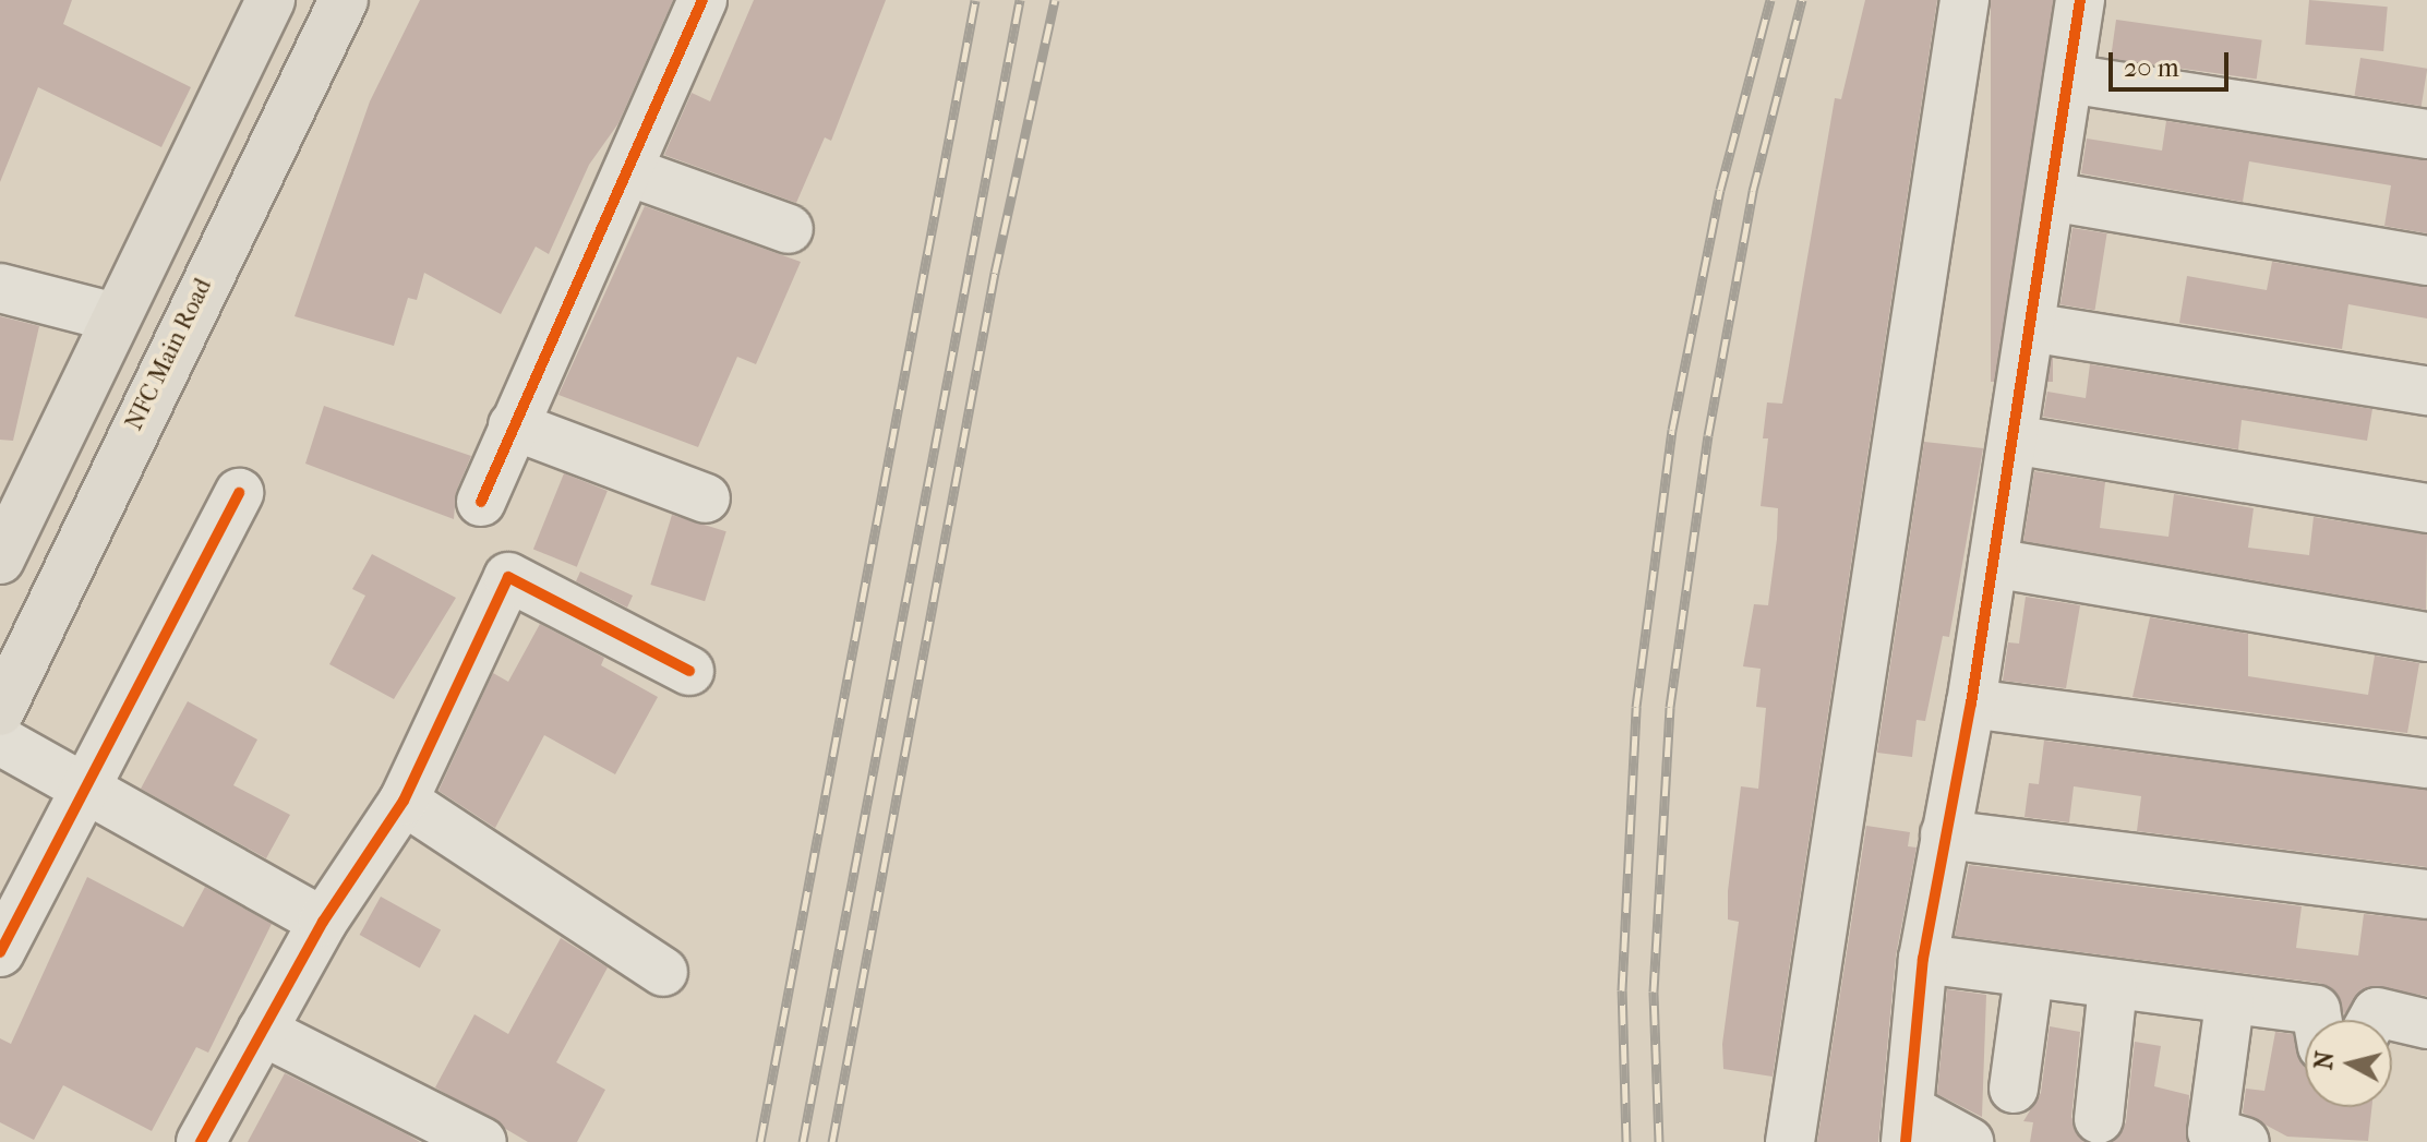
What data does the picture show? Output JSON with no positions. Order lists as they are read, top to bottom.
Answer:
{
  "streets": {
    "main road": ["NFC Main Road"]
  },
  "scale_bar": "20 m",
  "north": "left"
}
